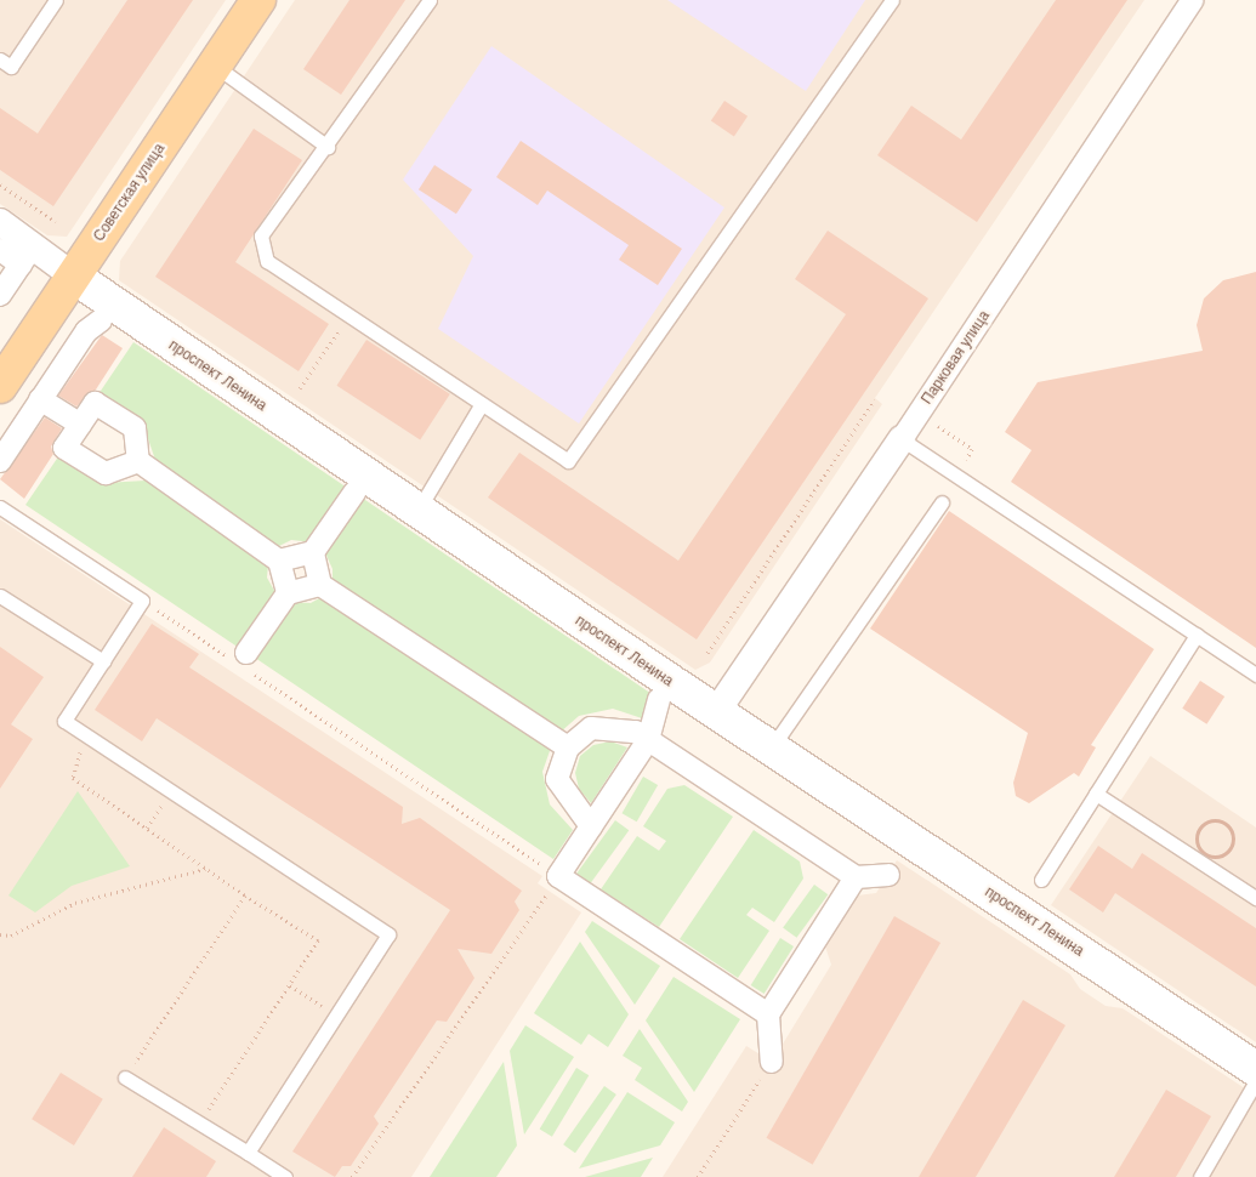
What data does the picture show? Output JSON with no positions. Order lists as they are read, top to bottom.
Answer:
{
  "streets": {
    "main road": ["Советская улица", "проспект Ленина"],
    "street": ["Парковая улица"]
  },
  "crossings": [
    ["Советская улица", "проспект Ленина"],
    ["Парковая улица", "проспект Ленина"]
  ]
}
